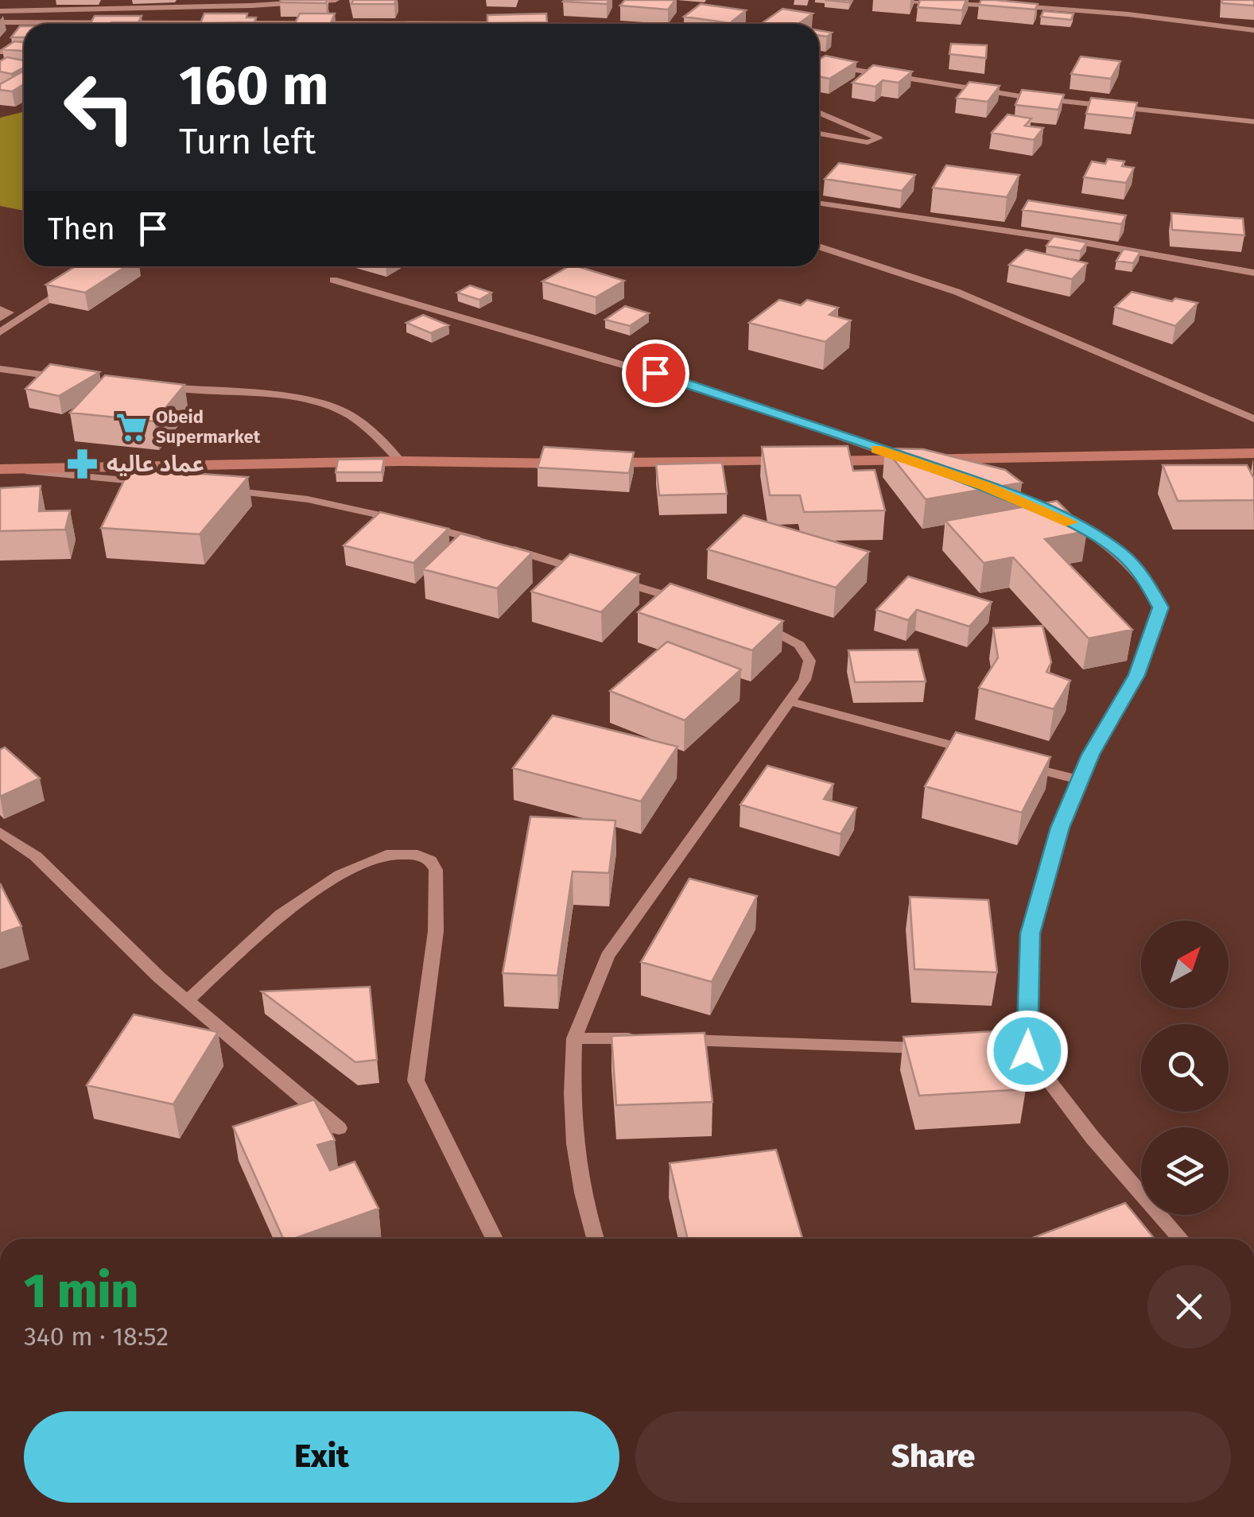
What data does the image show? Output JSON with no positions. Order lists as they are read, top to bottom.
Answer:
{
  "places": {
    "supermarket": ["Obeid Supermarket"],
    "pharmacy": ["عماد عاليه"]
  },
  "north": "top right",
  "page": {
    "turn": ["160 m", "Turn left"],
    "then": "Then",
    "heading": ["1 min", "340 m · 18:52"],
    "buttons": ["Exit", "Share"]
  }
}
